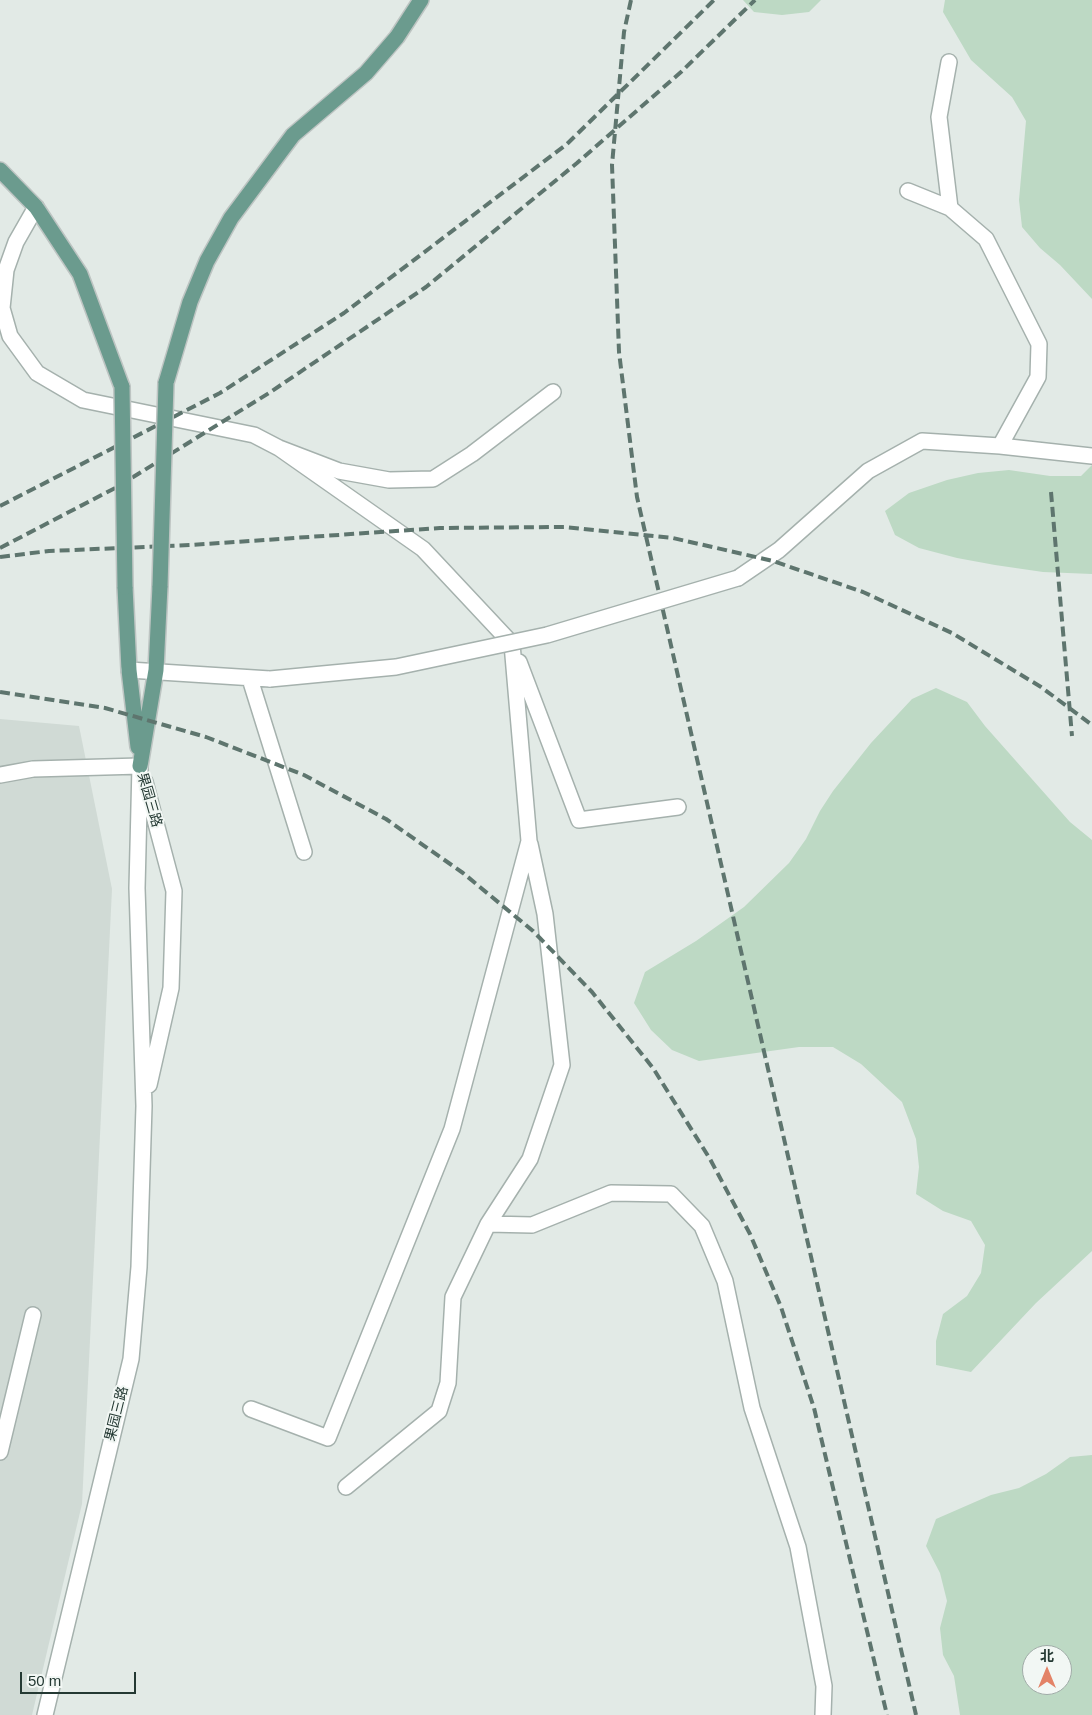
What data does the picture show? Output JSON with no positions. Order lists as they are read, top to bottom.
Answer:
{
  "streets": {
    "street": ["果园三路"]
  },
  "scale_bar": "50 m",
  "north": "top"
}
